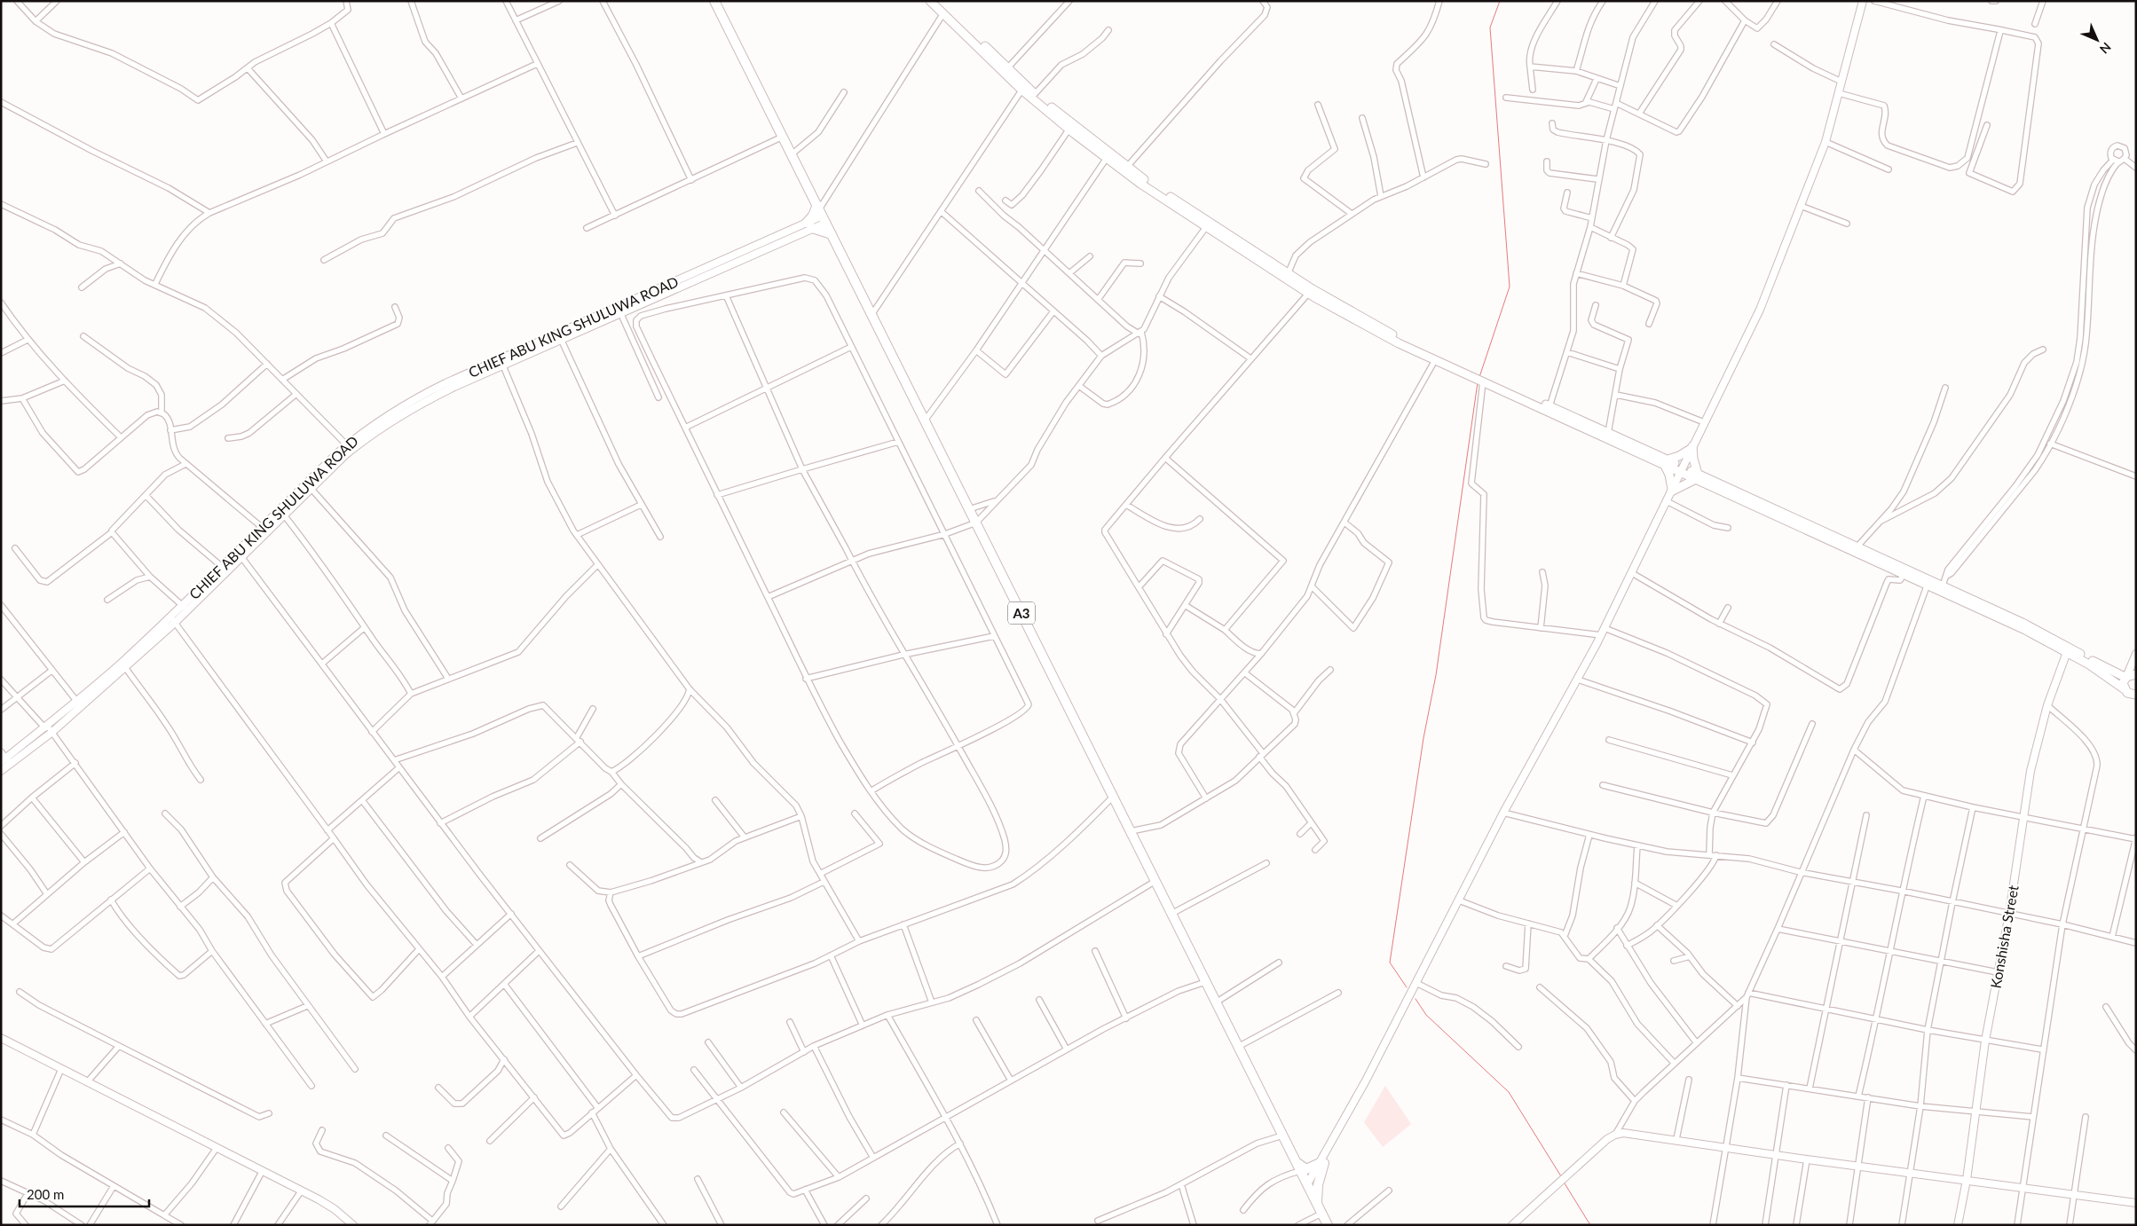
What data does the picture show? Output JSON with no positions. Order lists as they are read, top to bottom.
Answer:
{
  "streets": {
    "highway": ["A3"],
    "street": ["CHIEF ABU KING SHULUWA ROAD", "Konshisha Street"]
  },
  "crossings": [
    ["CHIEF ABU KING SHULUWA ROAD", "A3"]
  ],
  "scale_bar": "200 m",
  "north": "bottom right"
}
